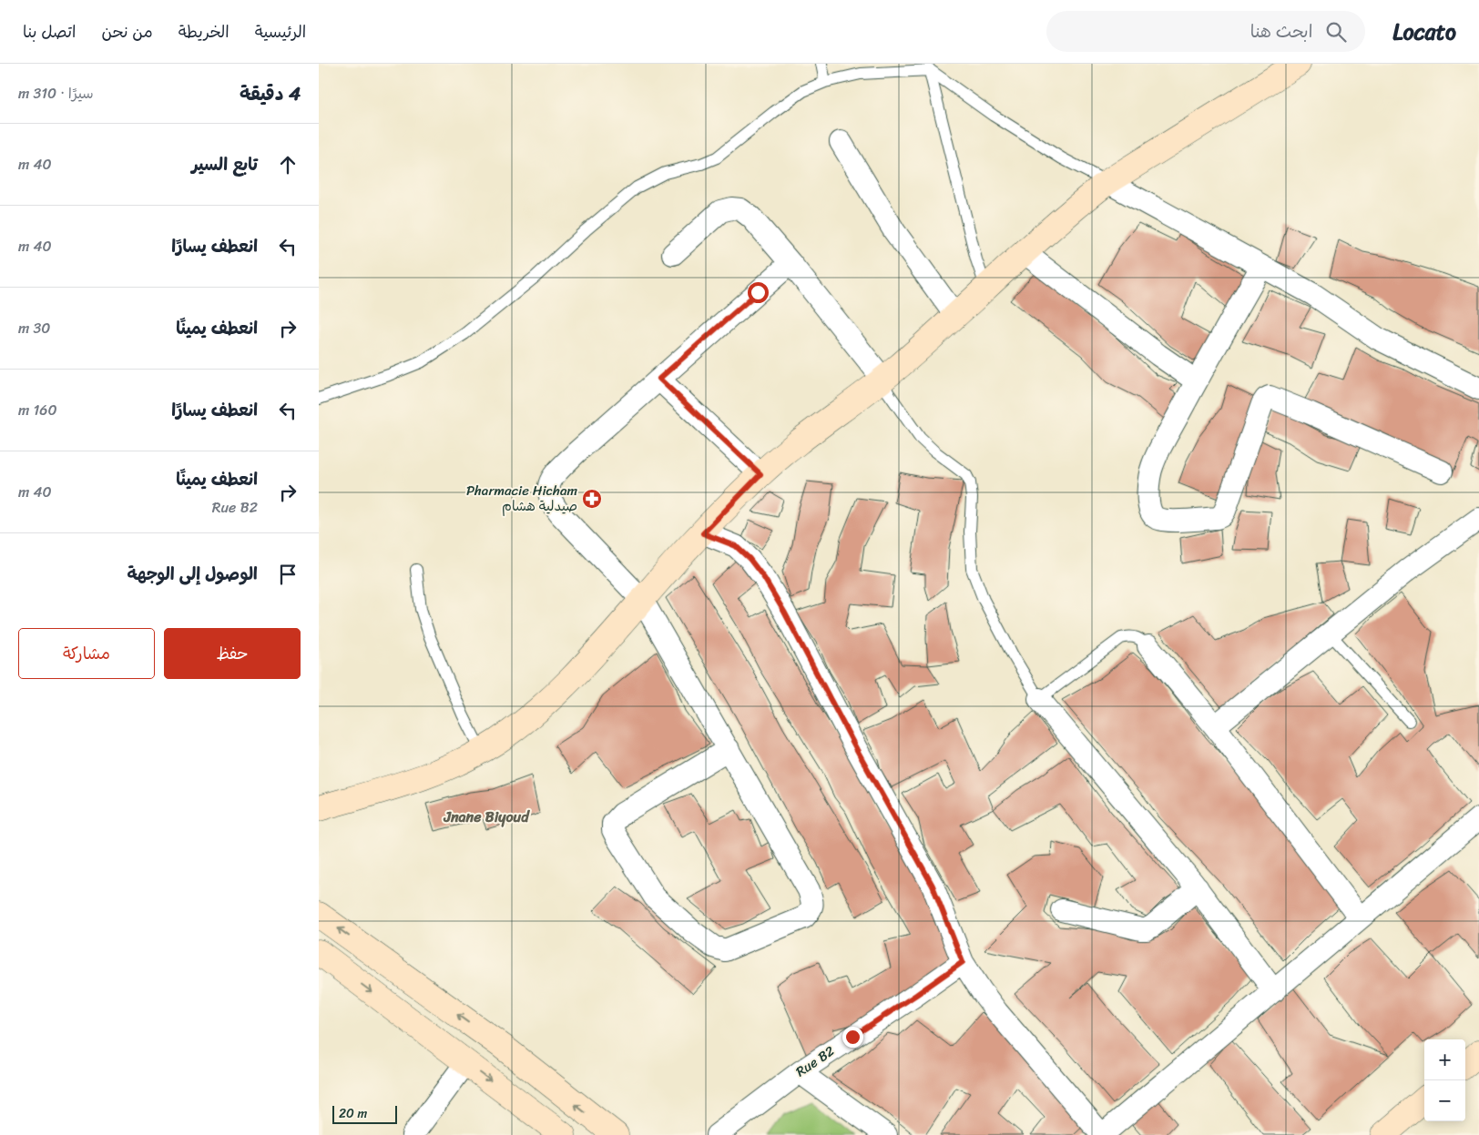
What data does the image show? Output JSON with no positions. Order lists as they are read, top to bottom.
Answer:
{
  "streets": {
    "street": ["Rue B2"]
  },
  "districts": ["Jnane Biyoud"],
  "places": {
    "pharmacy": ["Pharmacie Hicham صيدلية هشام"]
  },
  "scale_bar": "20 m",
  "page": {
    "header": "Locato",
    "search": "ابحث هنا",
    "nav": [
      "الرئيسية",
      "الخريطة",
      "من نحن",
      "اتصل بنا"
    ],
    "heading": ["4 دقيقة", "سيرًا · 310 m"],
    "list": [
      ["تابع السير", "40 m"],
      ["انعطف يسارًا", "40 m"],
      ["انعطف يمينًا", "30 m"],
      ["انعطف يسارًا", "160 m"],
      ["انعطف يمينًا", "Rue B2", "40 m"],
      "الوصول إلى الوجهة"
    ],
    "buttons": ["حفظ", "مشاركة"],
    "map_buttons": ["+", "−"],
    "scale": "20 m"
  }
}
